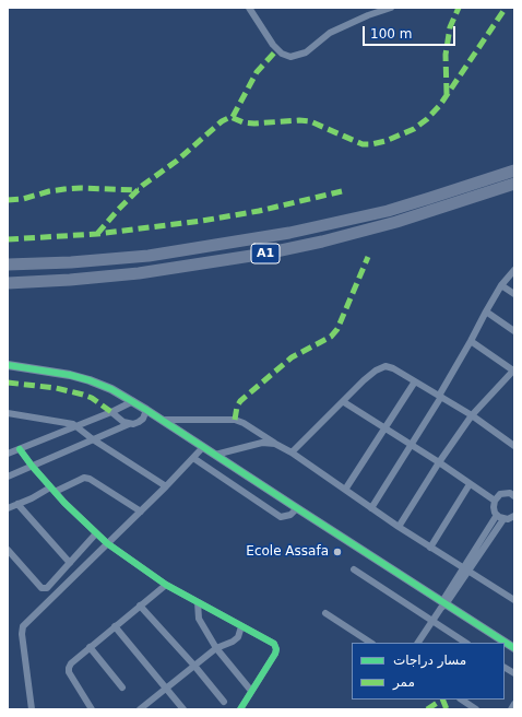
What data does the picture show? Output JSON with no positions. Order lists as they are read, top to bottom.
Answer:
{
  "streets": {
    "highway": ["A1"]
  },
  "places": ["Ecole Assafa"],
  "legend": ["مسار دراجات", "ممر"],
  "scale_bar": "100 m"
}
